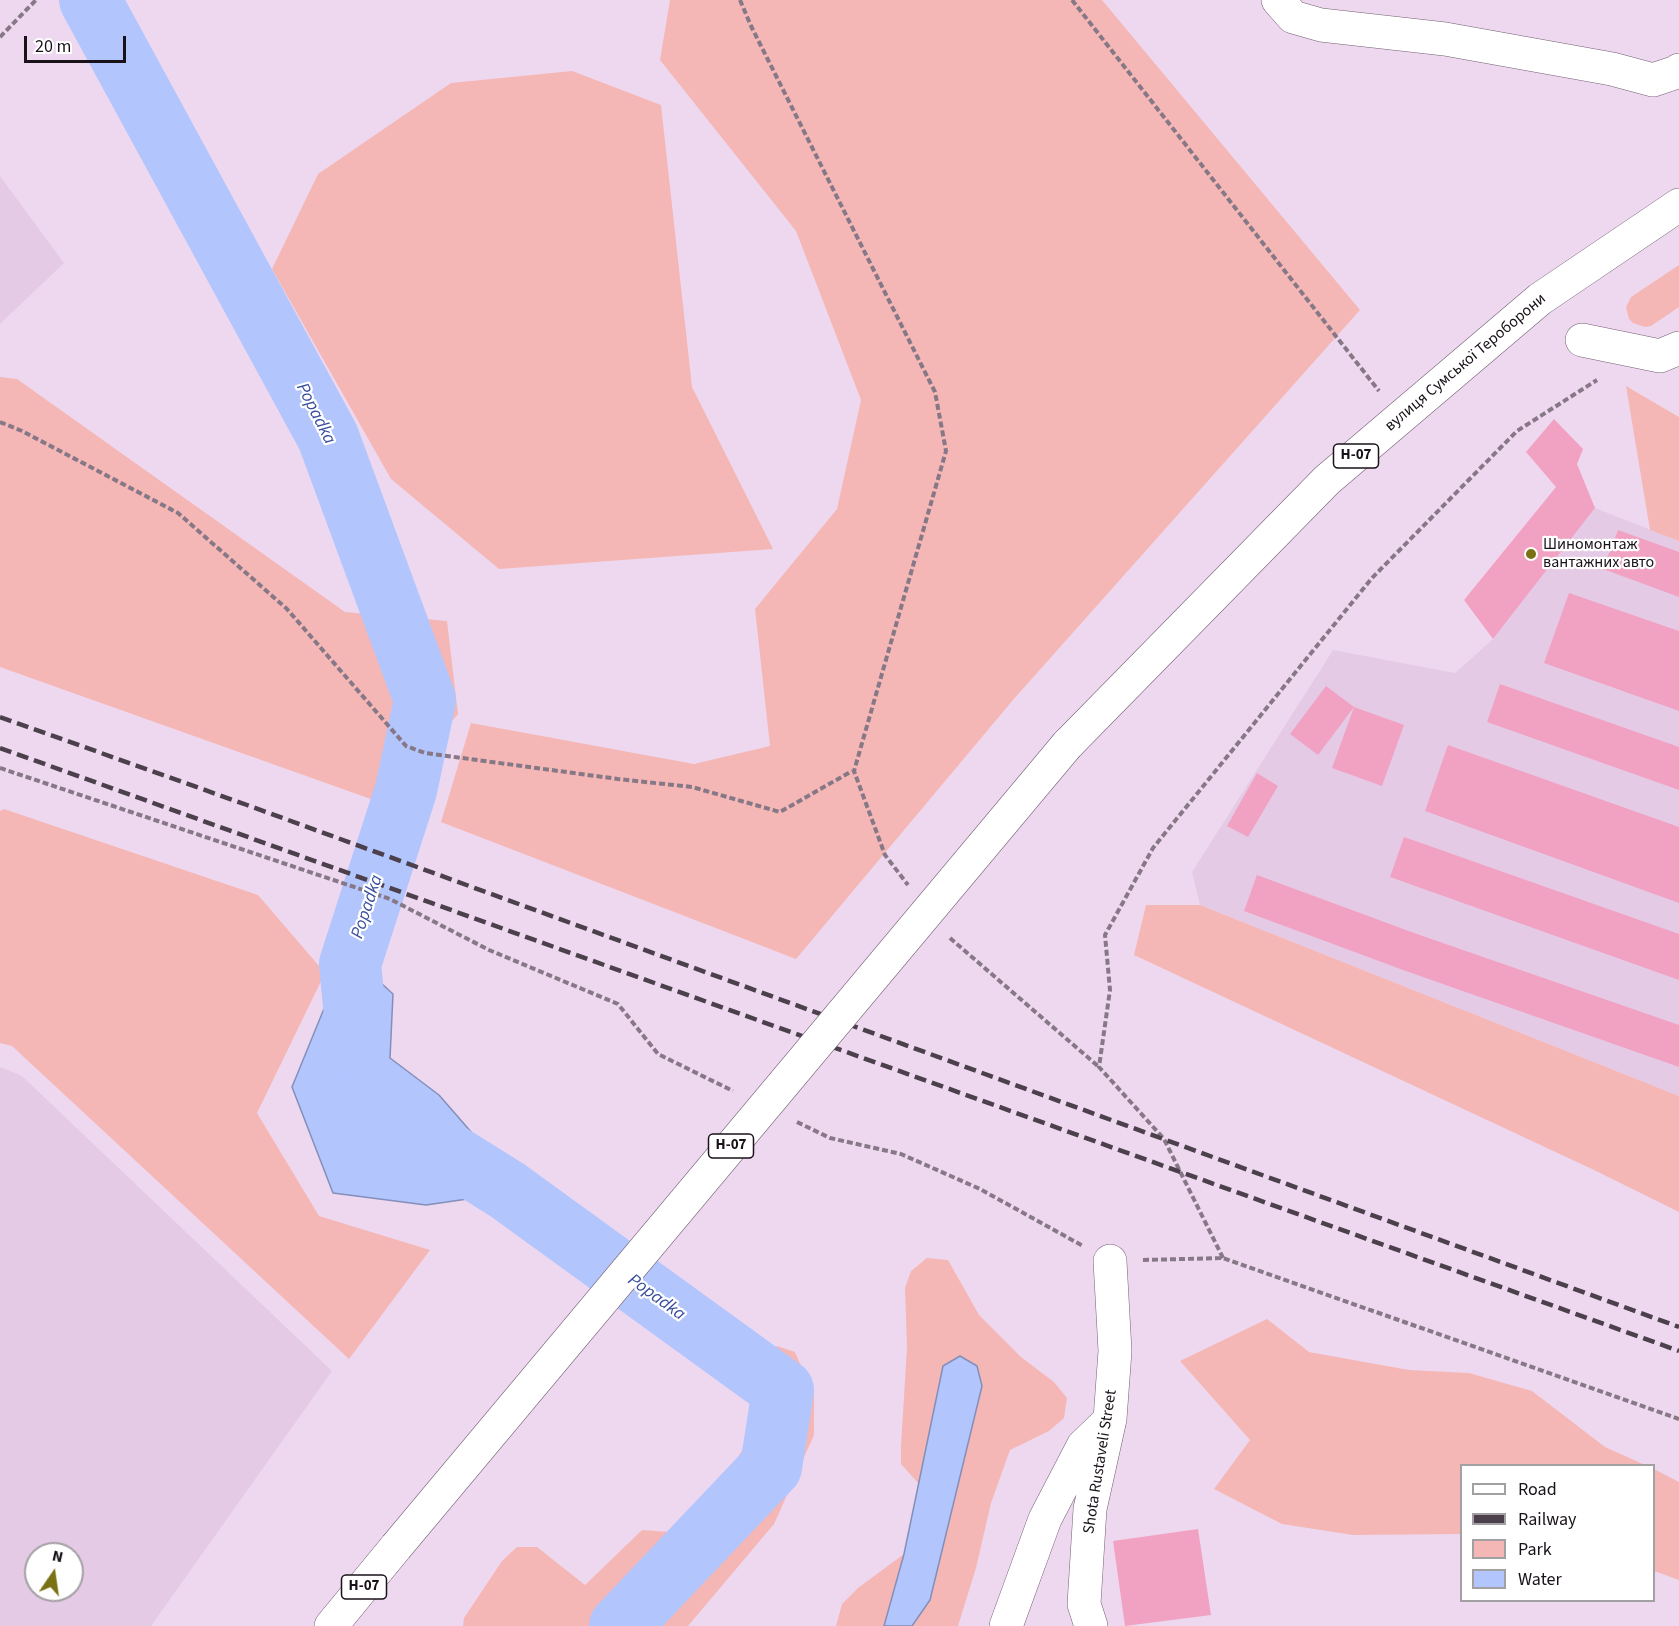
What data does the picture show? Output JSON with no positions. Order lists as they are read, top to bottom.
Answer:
{
  "streets": {
    "main road": ["вулиця Сумської Тероборони", "Н-07", "Shota Rustaveli Street"]
  },
  "water": ["Popadka"],
  "places": ["Шиномонтаж вантажних авто"],
  "legend": [
    "Road",
    "Railway",
    "Park",
    "Water"
  ],
  "scale_bar": "20 m",
  "north": "top"
}
